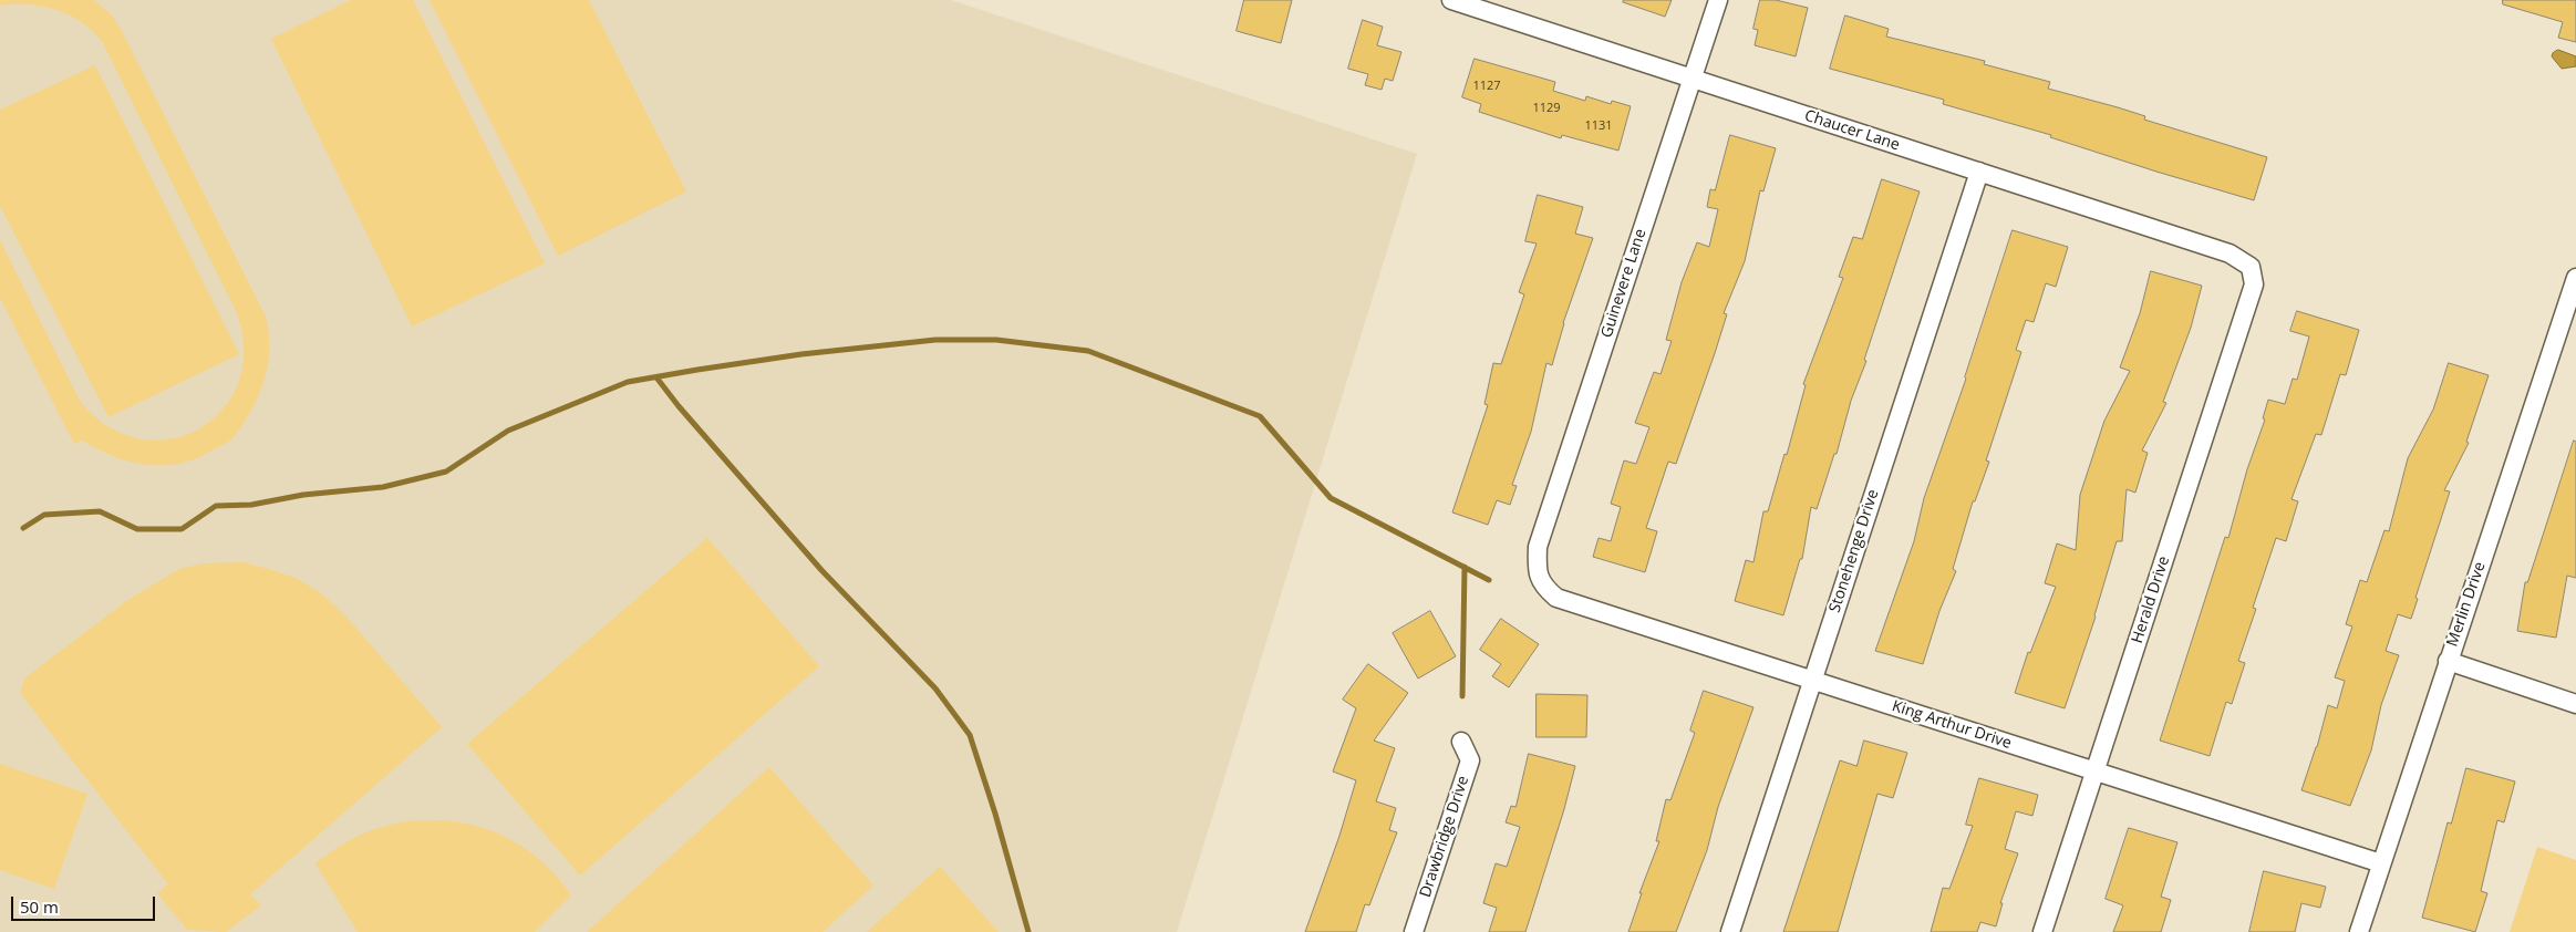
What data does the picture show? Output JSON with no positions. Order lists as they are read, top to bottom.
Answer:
{
  "streets": {
    "street": [
      "Chaucer Lane",
      "Guinevere Lane",
      "Stonehenge Drive",
      "Herald Drive",
      "Merlin Drive",
      "King Arthur Drive",
      "Drawbridge Drive"
    ]
  },
  "crossings": [
    ["Chaucer Lane", "Guinevere Lane"],
    ["Chaucer Lane", "Stonehenge Drive"],
    ["Chaucer Lane", "Herald Drive"],
    ["Guinevere Lane", "King Arthur Drive"],
    ["Stonehenge Drive", "King Arthur Drive"],
    ["Herald Drive", "King Arthur Drive"],
    ["Merlin Drive", "King Arthur Drive"]
  ],
  "house_numbers": ["1127", "1129", "1131"],
  "scale_bar": "50 m"
}
